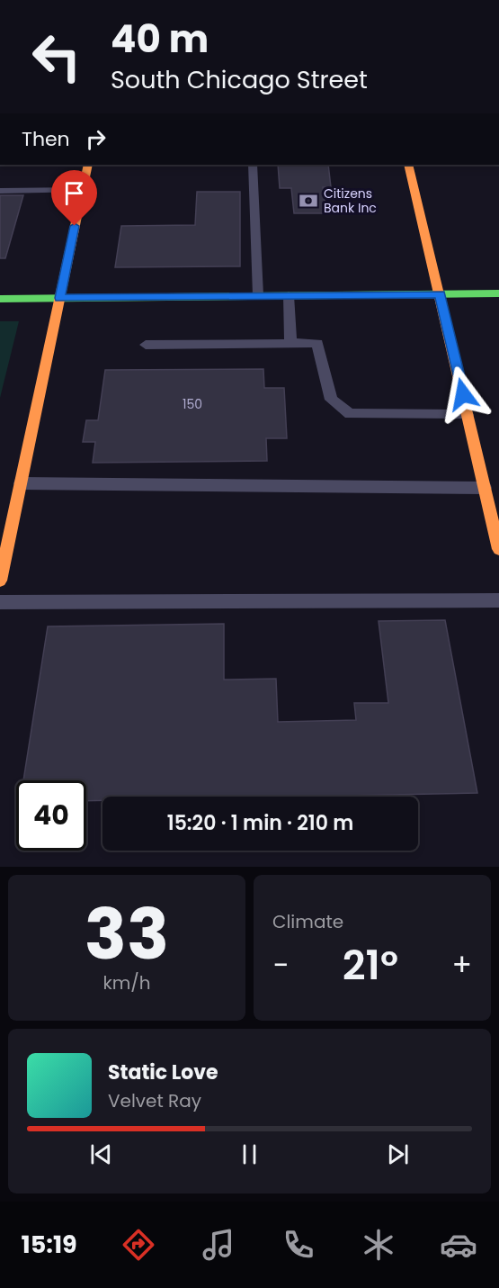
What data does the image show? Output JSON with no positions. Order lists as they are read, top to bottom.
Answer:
{
  "places": {
    "bank": ["Citizens Bank Inc"]
  },
  "house_numbers": ["150"],
  "page": {
    "turn": ["40 m", "South Chicago Street"],
    "then": "Then",
    "limit": "40",
    "trip": "15:20 · 1 min · 210 m",
    "tile": [
      ["33", "km/h"],
      "Climate"
    ],
    "heat": ["−", "21°", "+"],
    "song": ["Static Love", "Velvet Ray"],
    "tabs": "15:19"
  }
}
